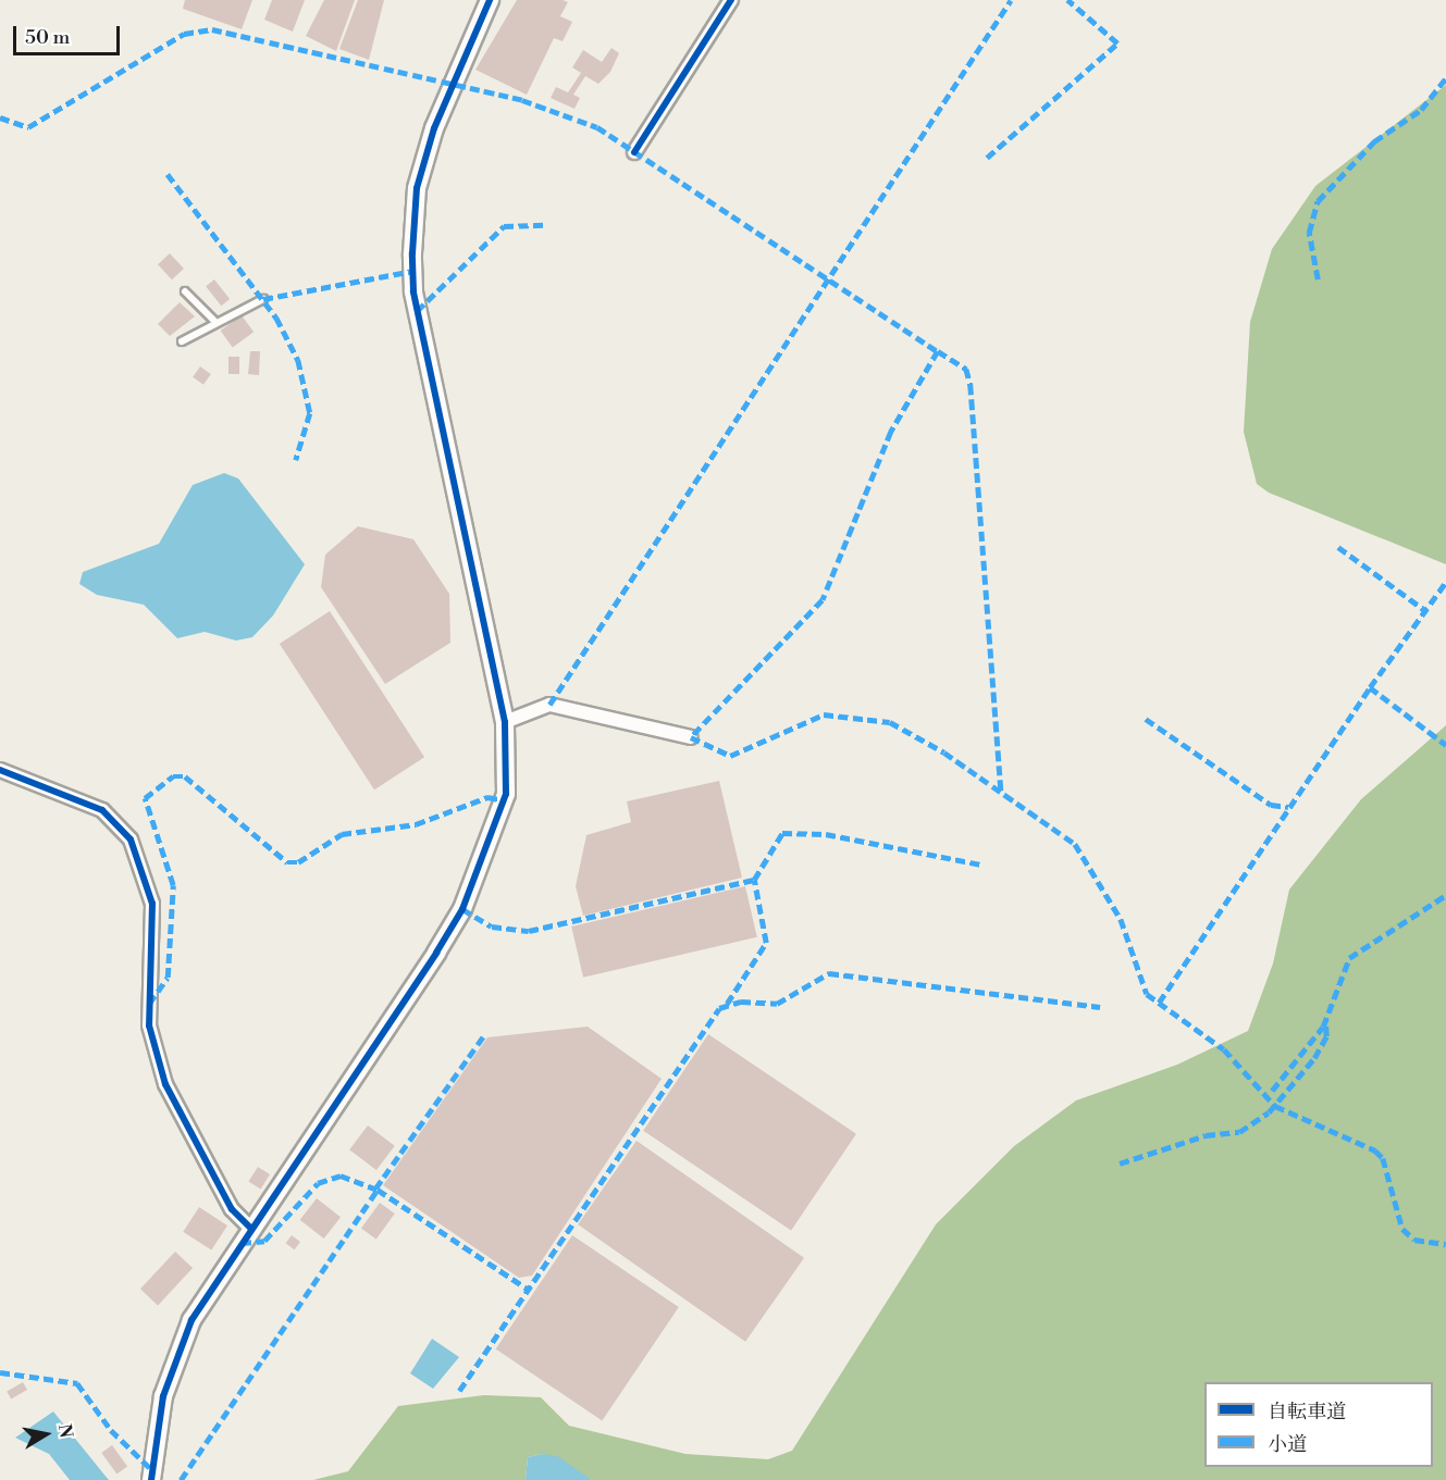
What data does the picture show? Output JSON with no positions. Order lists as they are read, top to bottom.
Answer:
{
  "legend": ["自転車道", "小道"],
  "scale_bar": "50 m",
  "north": "right"
}
